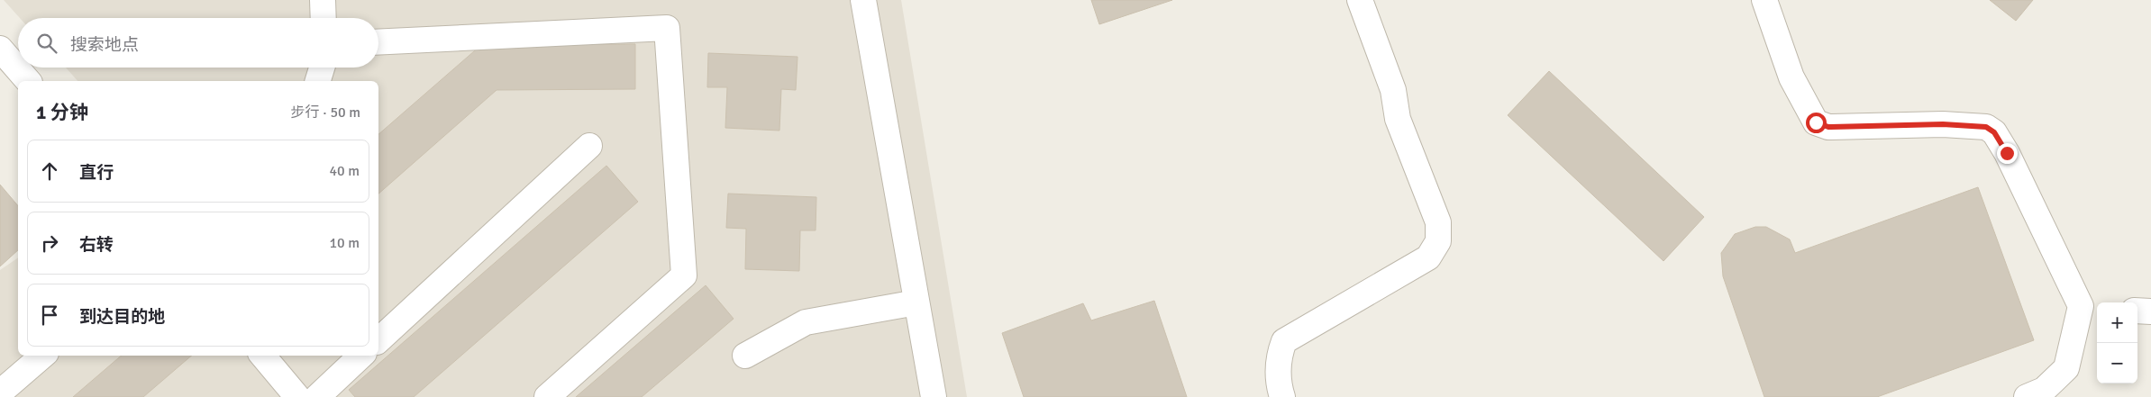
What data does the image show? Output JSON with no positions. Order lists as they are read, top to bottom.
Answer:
{
  "page": {
    "search": "搜索地点",
    "heading": ["1 分钟", "步行 · 50 m"],
    "list": [
      ["直行", "40 m"],
      ["右转", "10 m"],
      "到达目的地"
    ],
    "map_buttons": ["+", "−"]
  }
}
